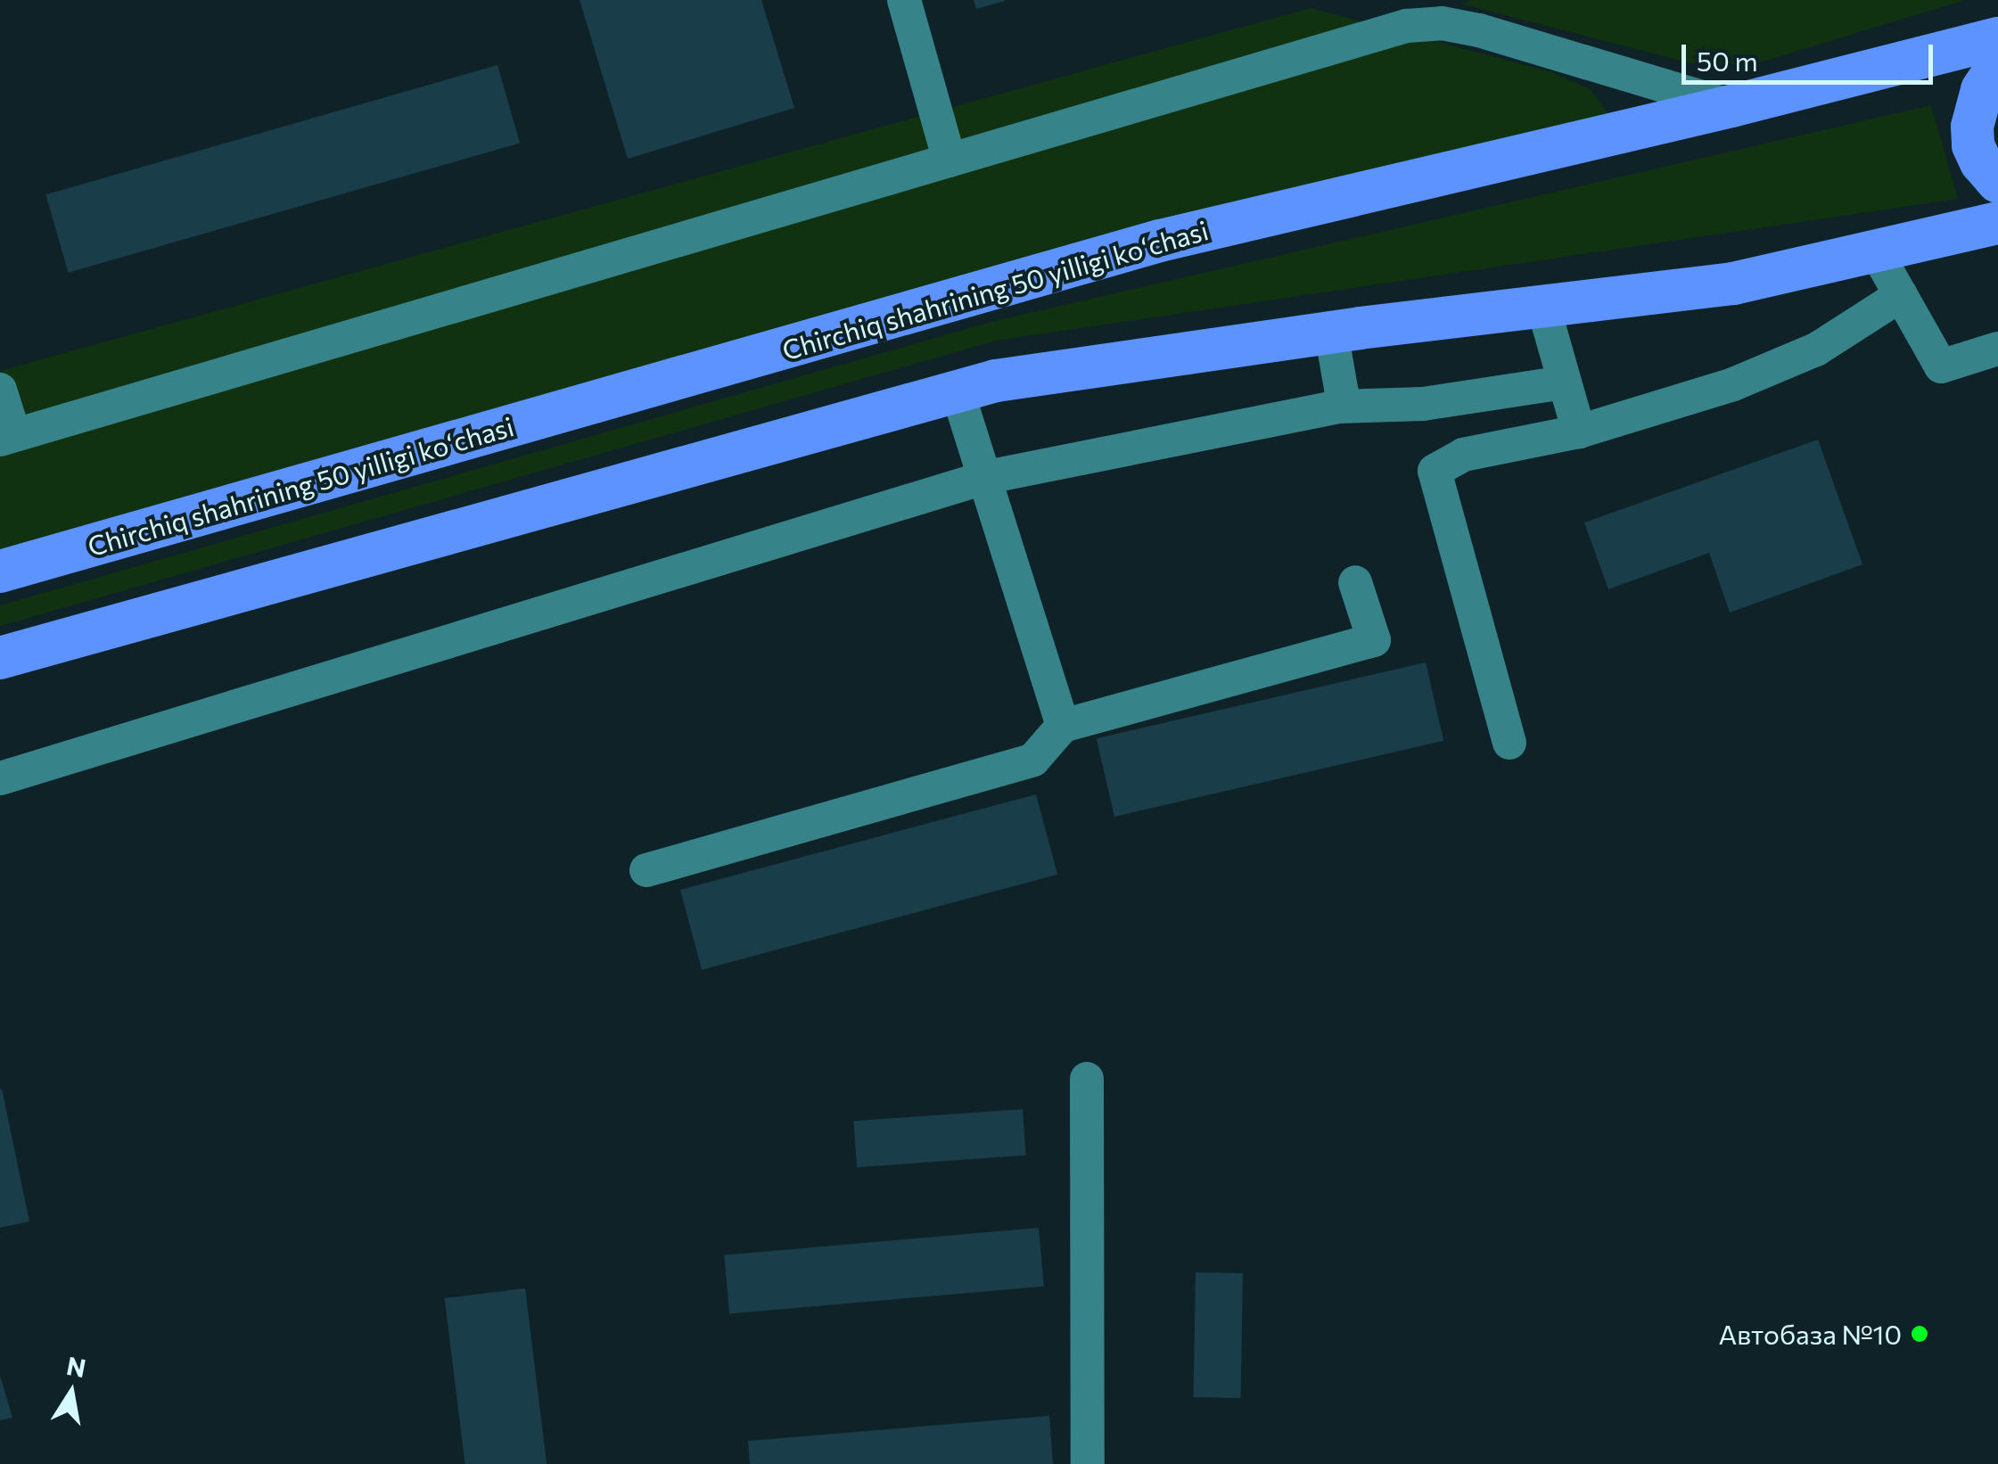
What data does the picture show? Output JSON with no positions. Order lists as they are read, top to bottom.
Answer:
{
  "streets": {
    "main road": ["Chirchiq shahrining 50 yilligi koʻchasi"]
  },
  "places": ["Автобаза №10"],
  "scale_bar": "50 m",
  "north": "top"
}
